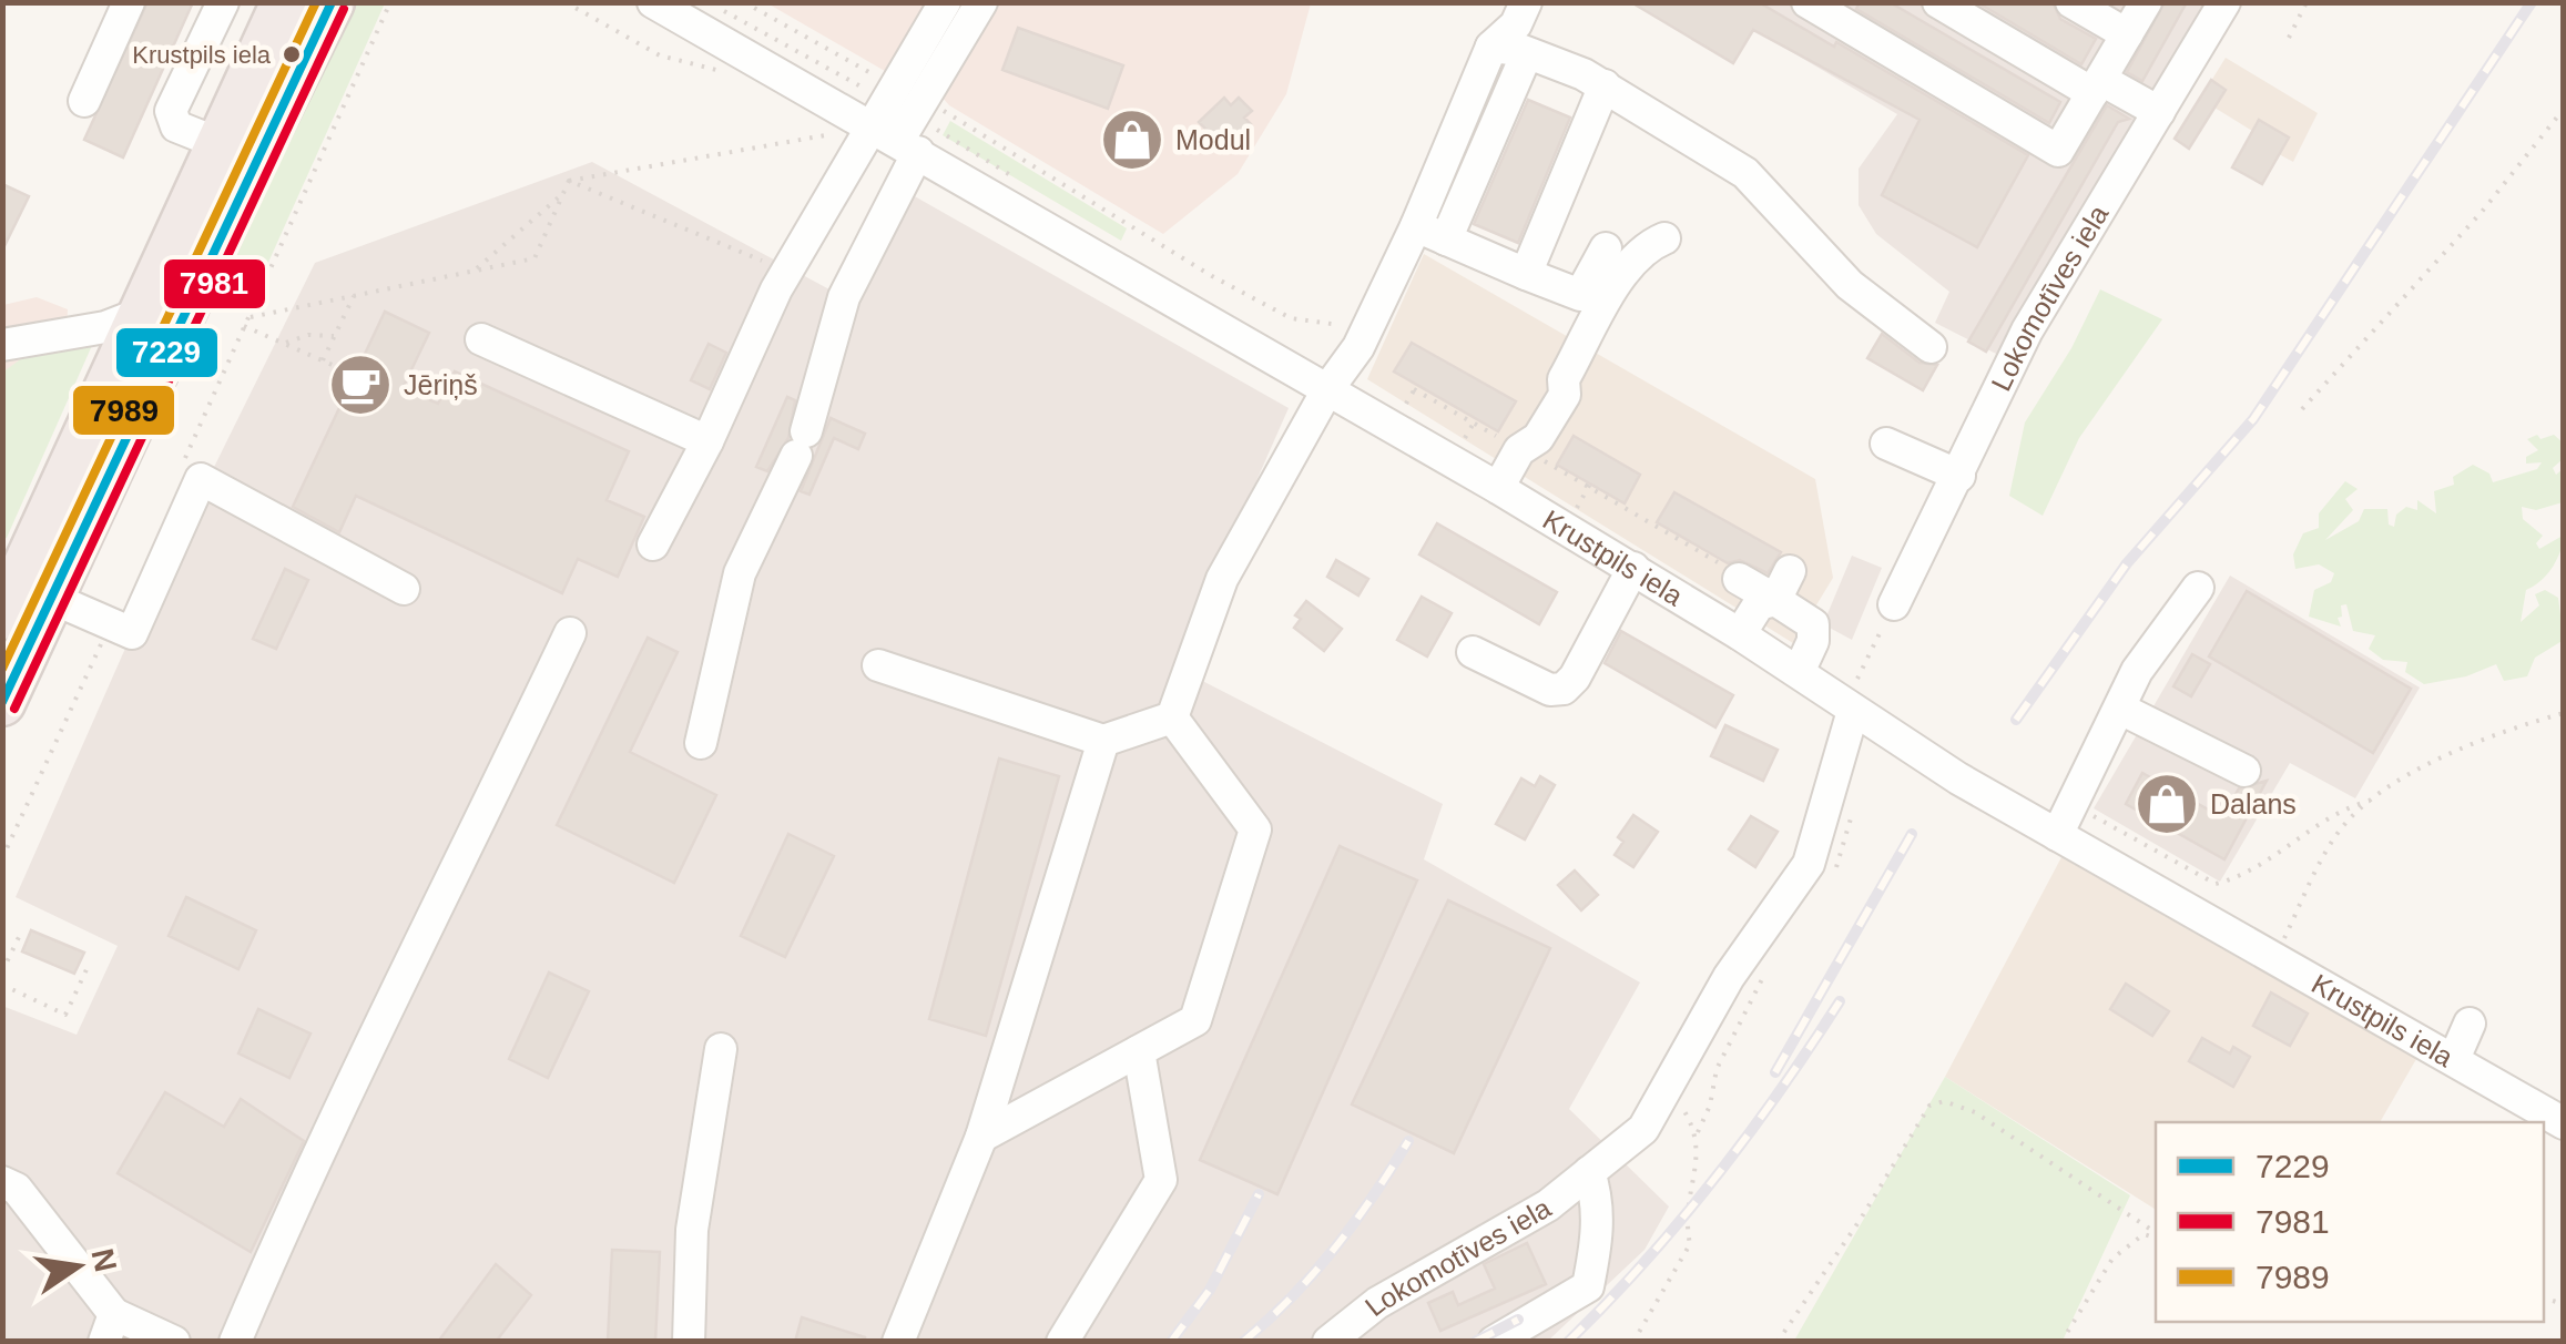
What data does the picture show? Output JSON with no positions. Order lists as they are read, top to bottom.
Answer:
{
  "streets": {
    "street": ["Lokomotīves iela", "Krustpils iela"]
  },
  "crossings": [
    ["Lokomotīves iela", "Krustpils iela"]
  ],
  "places": {
    "other": ["Krustpils iela"],
    "shop": ["Modul", "Dalans"],
    "cafe": ["Jēriņš"]
  },
  "lines": ["transit line 7229", "transit line 7989", "transit line 7981"],
  "legend": ["7229", "7981", "7989"],
  "north": "right"
}
